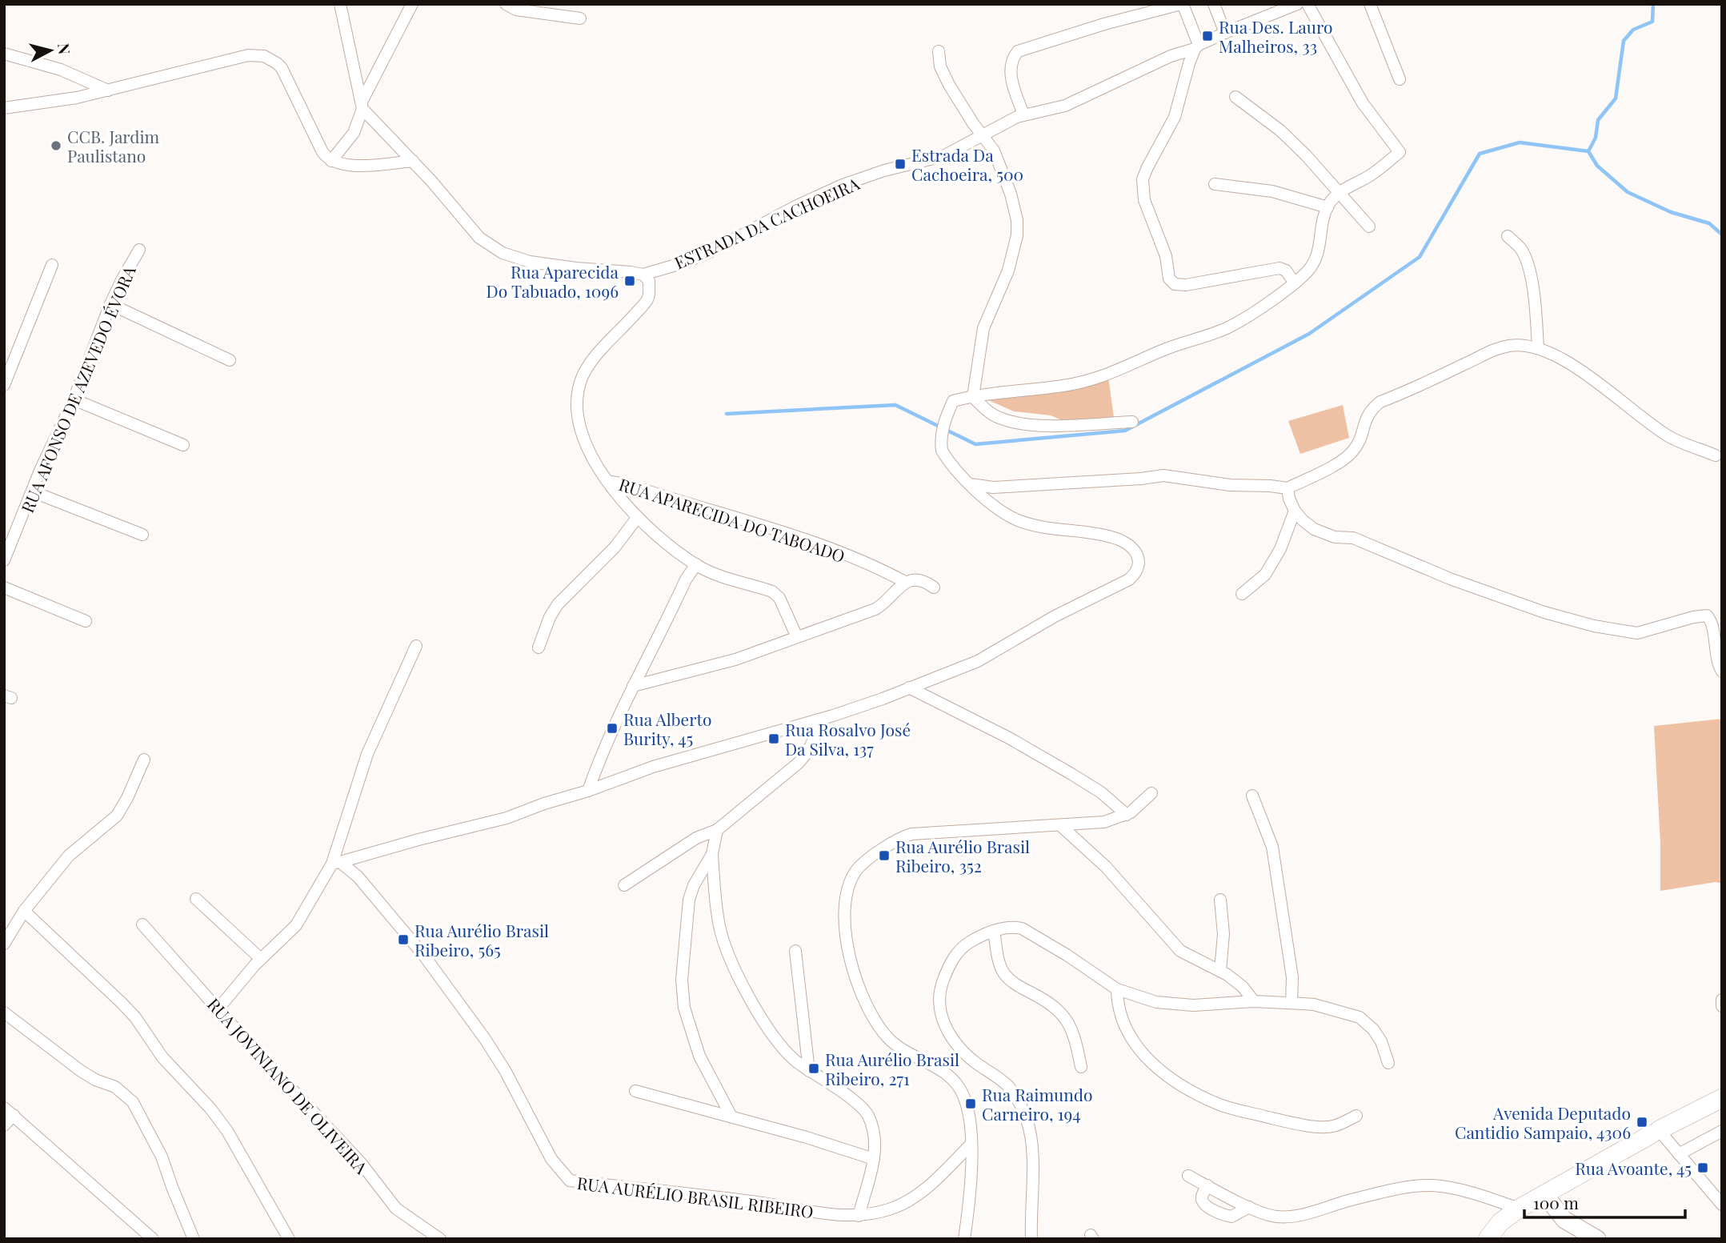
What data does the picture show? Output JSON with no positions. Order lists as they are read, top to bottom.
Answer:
{
  "streets": {
    "street": [
      "ESTRADA DA CACHOEIRA",
      "RUA AFONSO DE AZEVEDO ÉVORA",
      "RUA APARECIDA DO TABOADO",
      "RUA JOVINIANO DE OLIVEIRA",
      "RUA AURÉLIO BRASIL RIBEIRO"
    ]
  },
  "crossings": [
    ["ESTRADA DA CACHOEIRA", "RUA APARECIDA DO TABOADO"]
  ],
  "places": {
    "transit": [
      "Rua Des. Lauro Malheiros, 33",
      "Estrada Da Cachoeira, 500",
      "Rua Aparecida Do Tabuado, 1096",
      "Rua Alberto Burity, 45",
      "Rua Rosalvo José Da Silva, 137",
      "Rua Aurélio Brasil Ribeiro, 352",
      "Rua Aurélio Brasil Ribeiro, 565",
      "Rua Aurélio Brasil Ribeiro, 271",
      "Rua Raimundo Carneiro, 194",
      "Avenida Deputado Cantidio Sampaio, 4306",
      "Rua Avoante, 45"
    ],
    "other": ["CCB. Jardim Paulistano"]
  },
  "scale_bar": "100 m",
  "north": "right"
}
